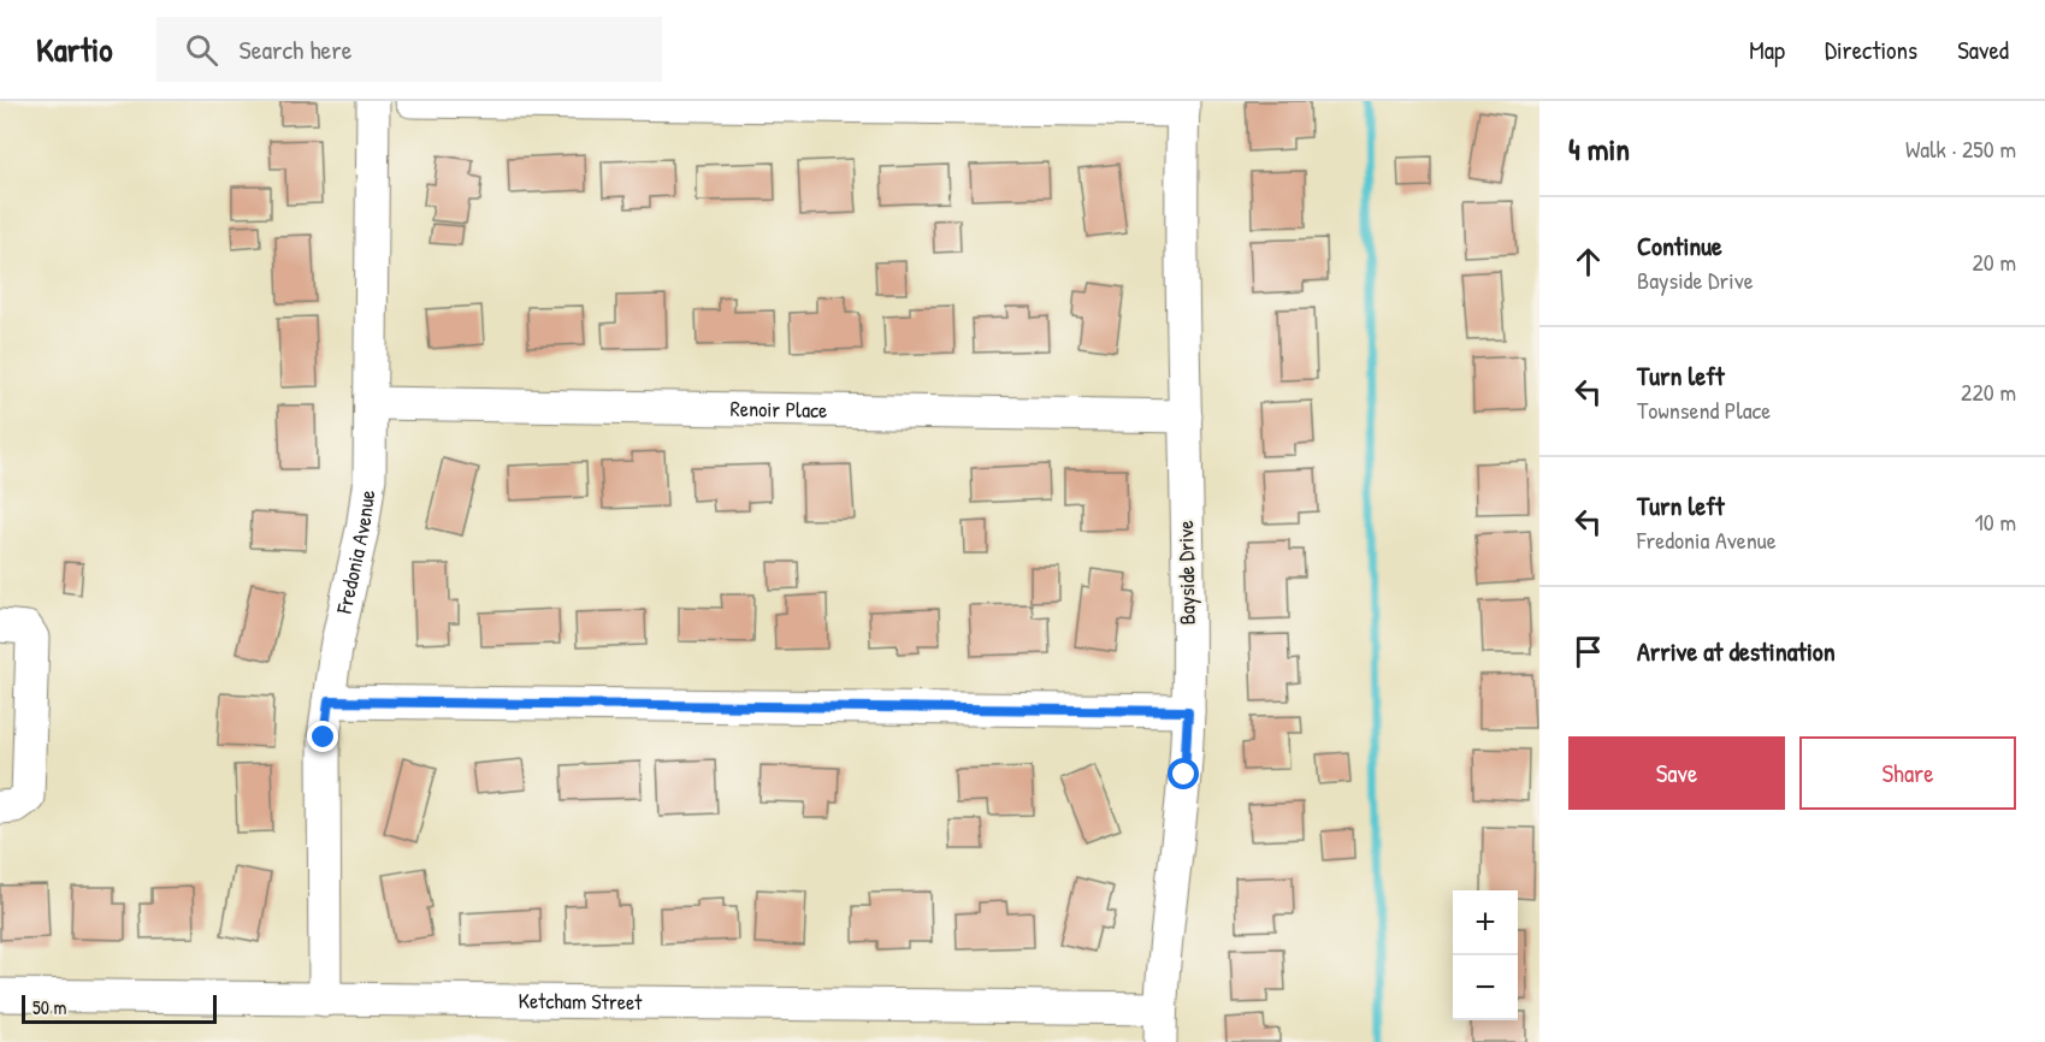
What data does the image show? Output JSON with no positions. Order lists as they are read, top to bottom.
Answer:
{
  "streets": {
    "street": [
      "Renoir Place",
      "Fredonia Avenue",
      "Bayside Drive",
      "Ketcham Street"
    ]
  },
  "crossings": [
    ["Renoir Place", "Fredonia Avenue"],
    ["Renoir Place", "Bayside Drive"],
    ["Fredonia Avenue", "Ketcham Street"],
    ["Bayside Drive", "Ketcham Street"]
  ],
  "scale_bar": "50 m",
  "page": {
    "header": "Kartio",
    "search": "Search here",
    "nav": ["Map", "Directions", "Saved"],
    "heading": ["4 min", "Walk · 250 m"],
    "list": [
      ["Continue", "Bayside Drive", "20 m"],
      ["Turn left", "Townsend Place", "220 m"],
      ["Turn left", "Fredonia Avenue", "10 m"],
      "Arrive at destination"
    ],
    "buttons": ["Save", "Share"],
    "map_buttons": ["+", "−"],
    "scale": "50 m"
  }
}
